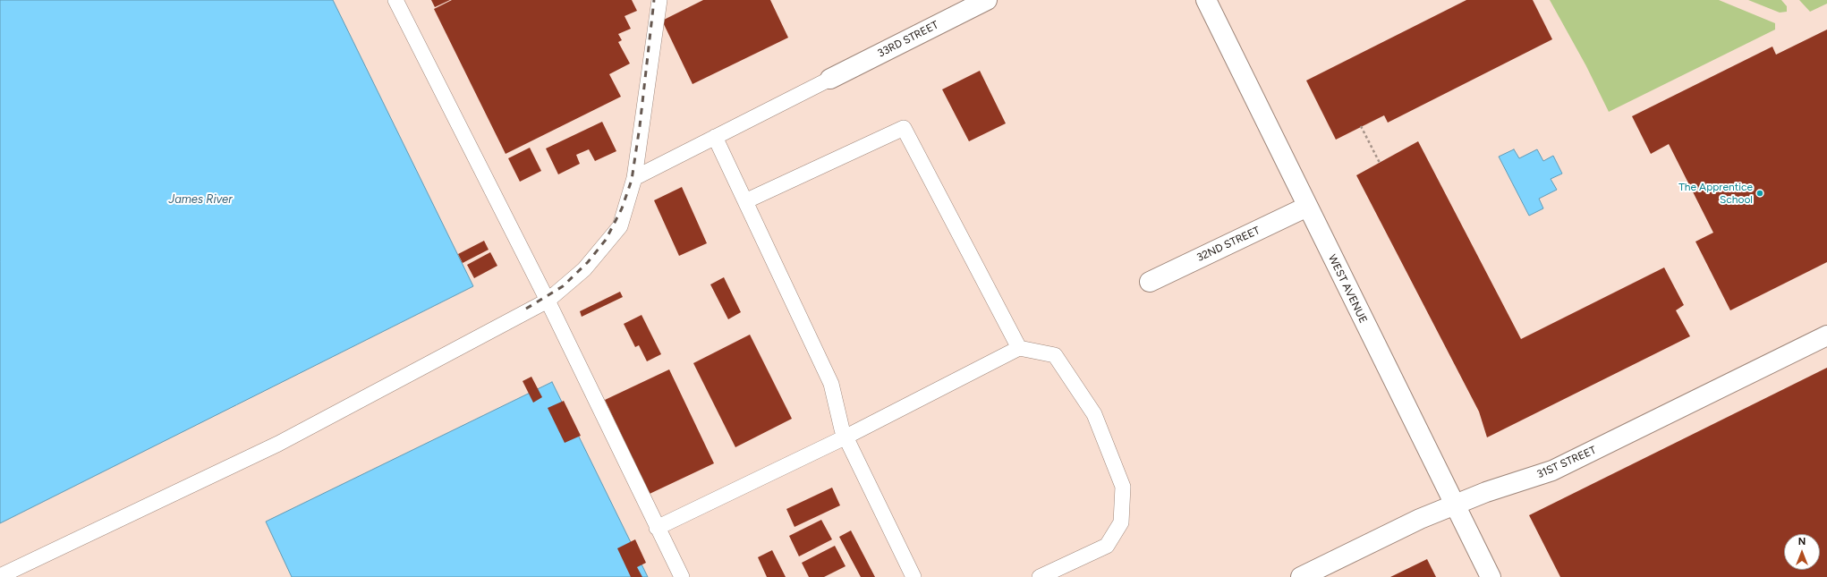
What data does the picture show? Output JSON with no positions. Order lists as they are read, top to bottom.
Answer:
{
  "streets": {
    "street": [
      "33RD STREET",
      "32ND STREET",
      "WEST AVENUE",
      "31ST STREET"
    ]
  },
  "crossings": [
    ["32ND STREET", "WEST AVENUE"],
    ["WEST AVENUE", "31ST STREET"]
  ],
  "water": ["James River"],
  "places": ["The Apprentice School"],
  "north": "top"
}
